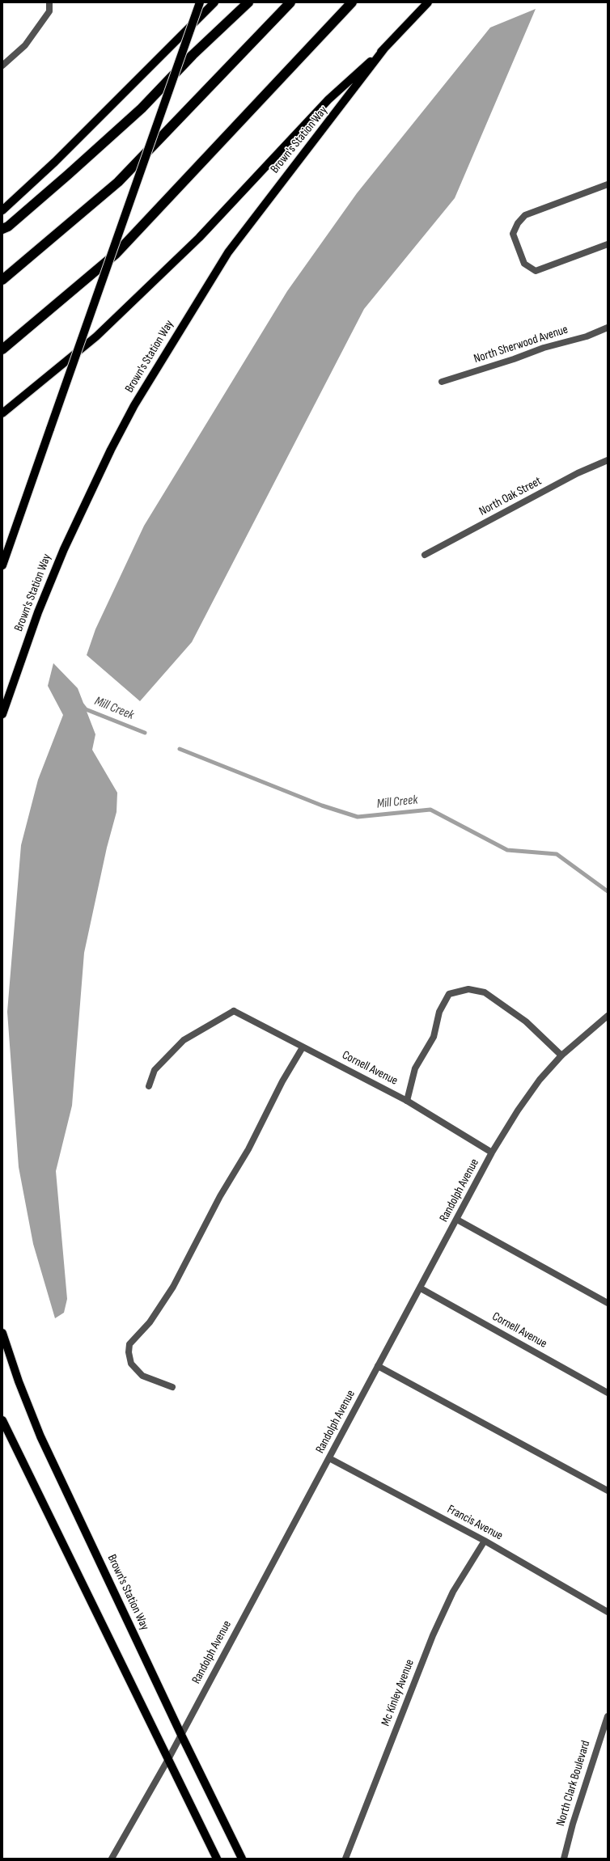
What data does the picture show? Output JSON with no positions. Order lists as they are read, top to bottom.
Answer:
{
  "streets": {
    "main road": ["Brown's Station Way"],
    "street": [
      "North Sherwood Avenue",
      "North Oak Street",
      "Cornell Avenue",
      "Randolph Avenue",
      "Francis Avenue",
      "Mc Kinley Avenue",
      "North Clark Boulevard"
    ]
  },
  "crossings": [
    ["Brown's Station Way", "Randolph Avenue"],
    ["Cornell Avenue", "Randolph Avenue"],
    ["Randolph Avenue", "Francis Avenue"],
    ["Francis Avenue", "Mc Kinley Avenue"]
  ],
  "water": ["Mill Creek"]
}
